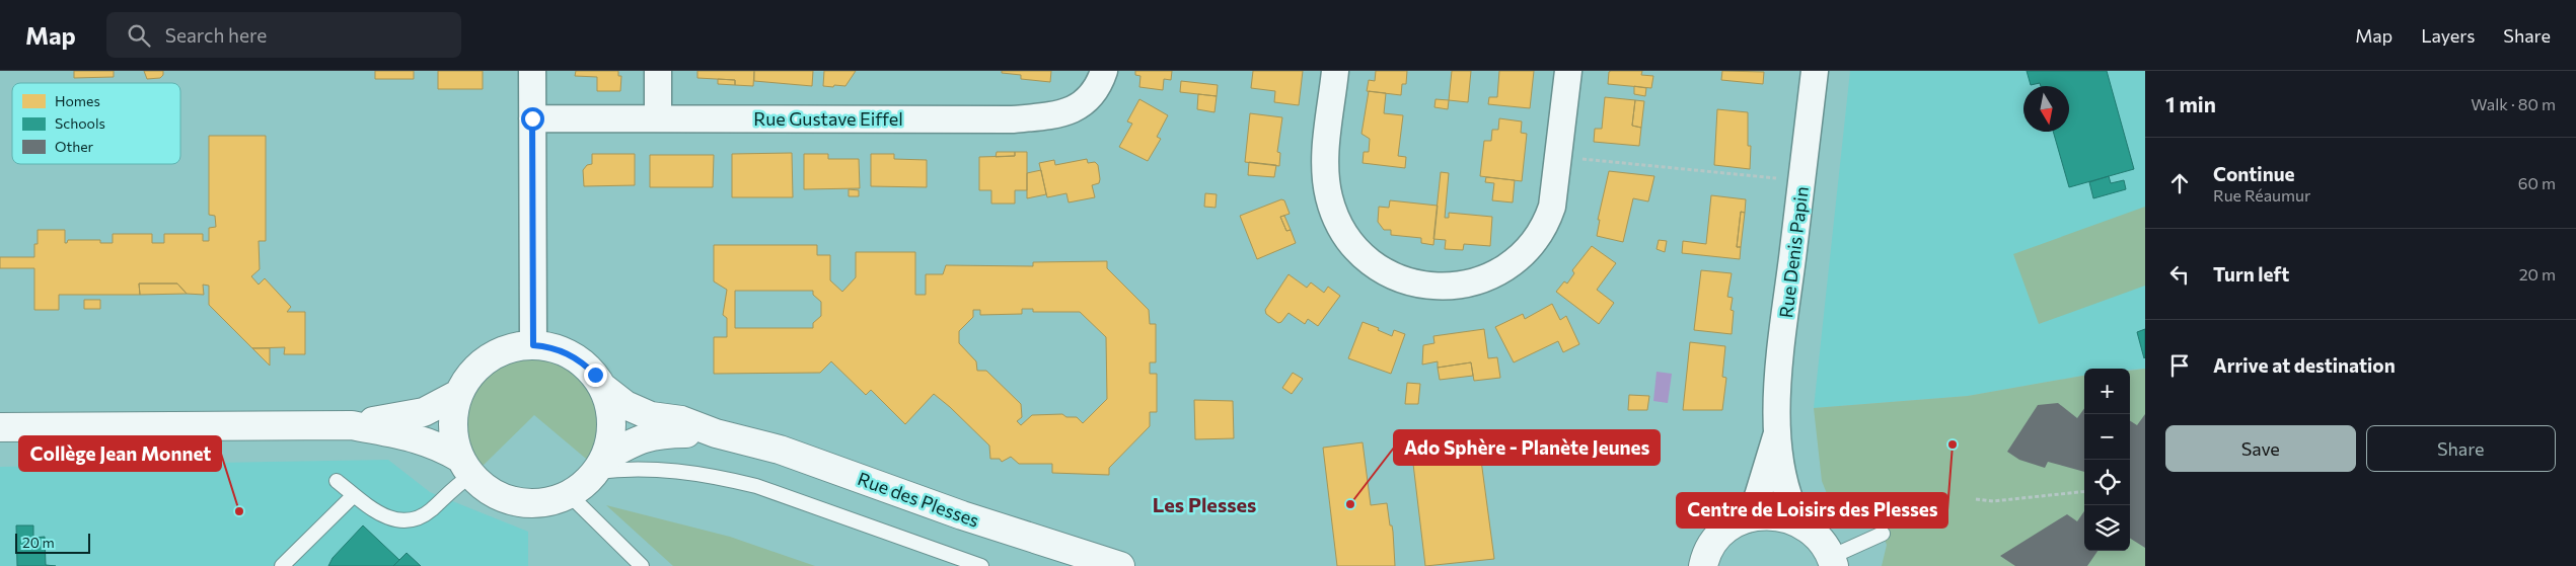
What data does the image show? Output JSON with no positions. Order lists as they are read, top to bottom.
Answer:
{
  "streets": {
    "street": ["Rue Gustave Eiffel", "Rue Denis Papin", "Rue des Plesses"]
  },
  "districts": ["Les Plesses"],
  "places": ["Centre de Loisirs des Plesses", "Ado Sphère - Planète Jeunes", "Collège Jean Monnet"],
  "legend": ["Homes", "Schools", "Other"],
  "scale_bar": "20 m",
  "north": "bottom",
  "page": {
    "header": "Map",
    "search": "Search here",
    "nav": ["Map", "Layers", "Share"],
    "heading": ["1 min", "Walk · 80 m"],
    "list": [
      ["Continue", "Rue Réaumur", "60 m"],
      ["Turn left", "20 m"],
      "Arrive at destination"
    ],
    "map_buttons": ["+", "−"],
    "buttons": ["Save", "Share"],
    "scale": "20 m"
  }
}
